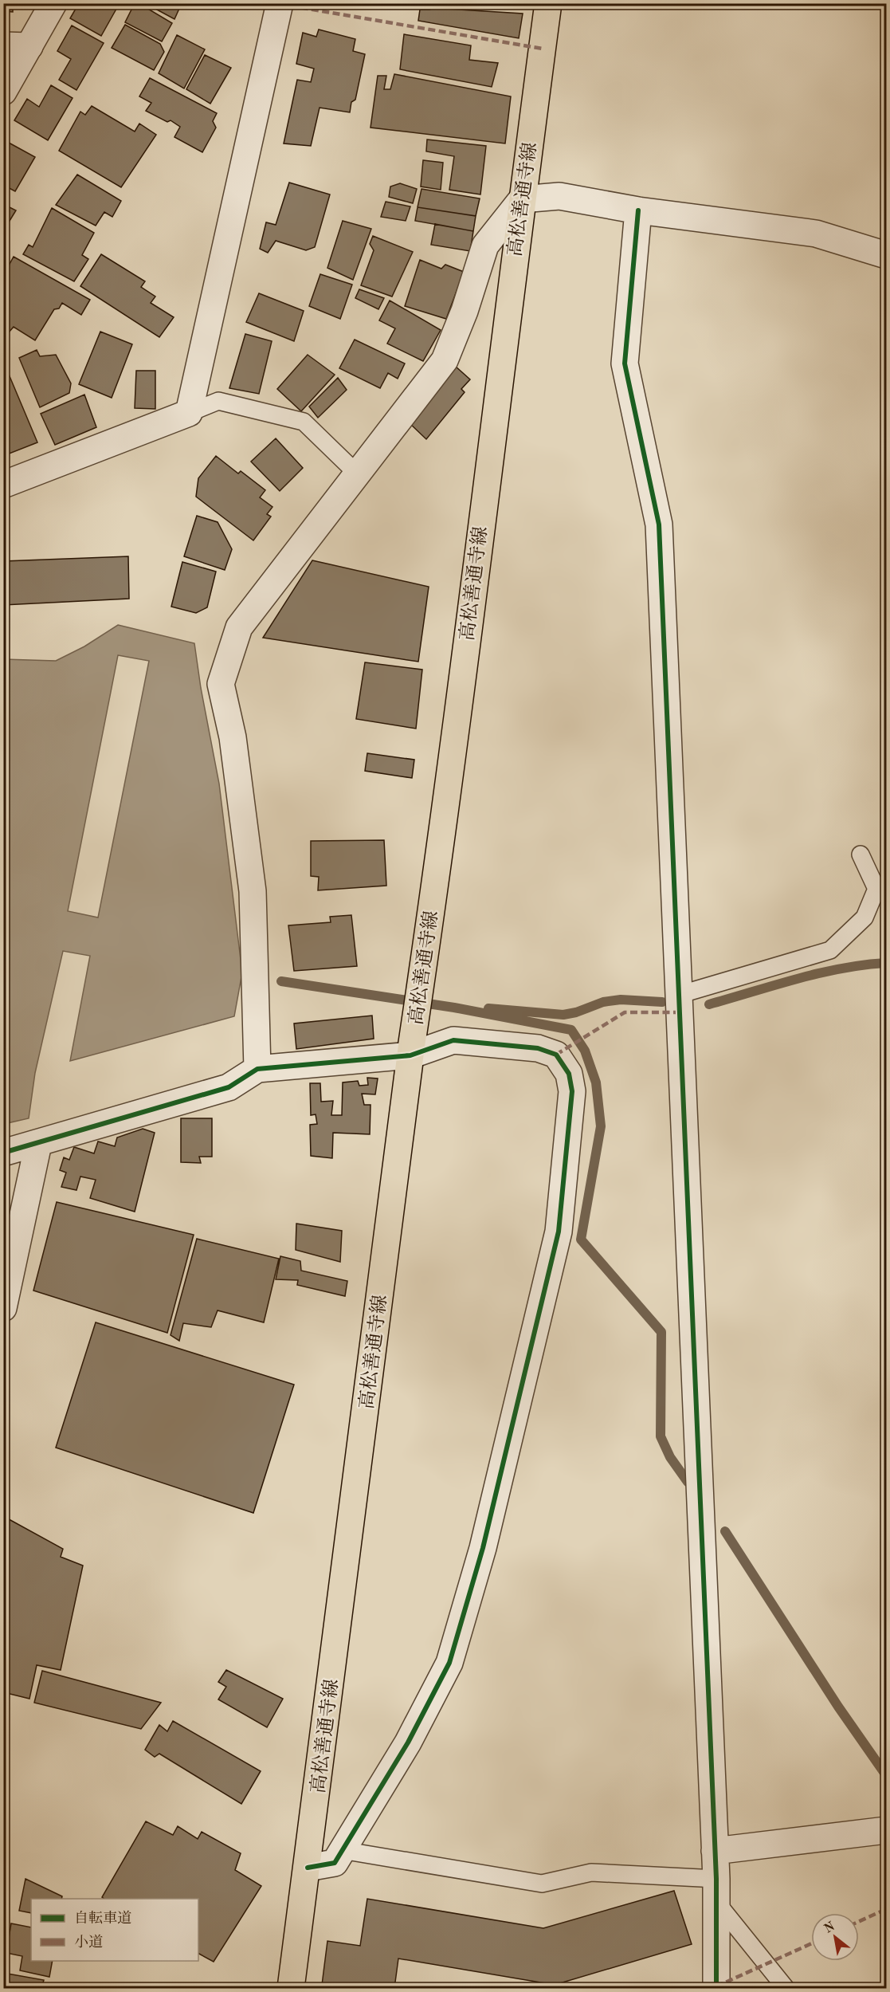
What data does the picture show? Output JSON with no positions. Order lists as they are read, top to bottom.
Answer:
{
  "streets": {
    "main road": ["高松善通寺線"]
  },
  "legend": ["自転車道", "小道"],
  "north": "top left"
}
